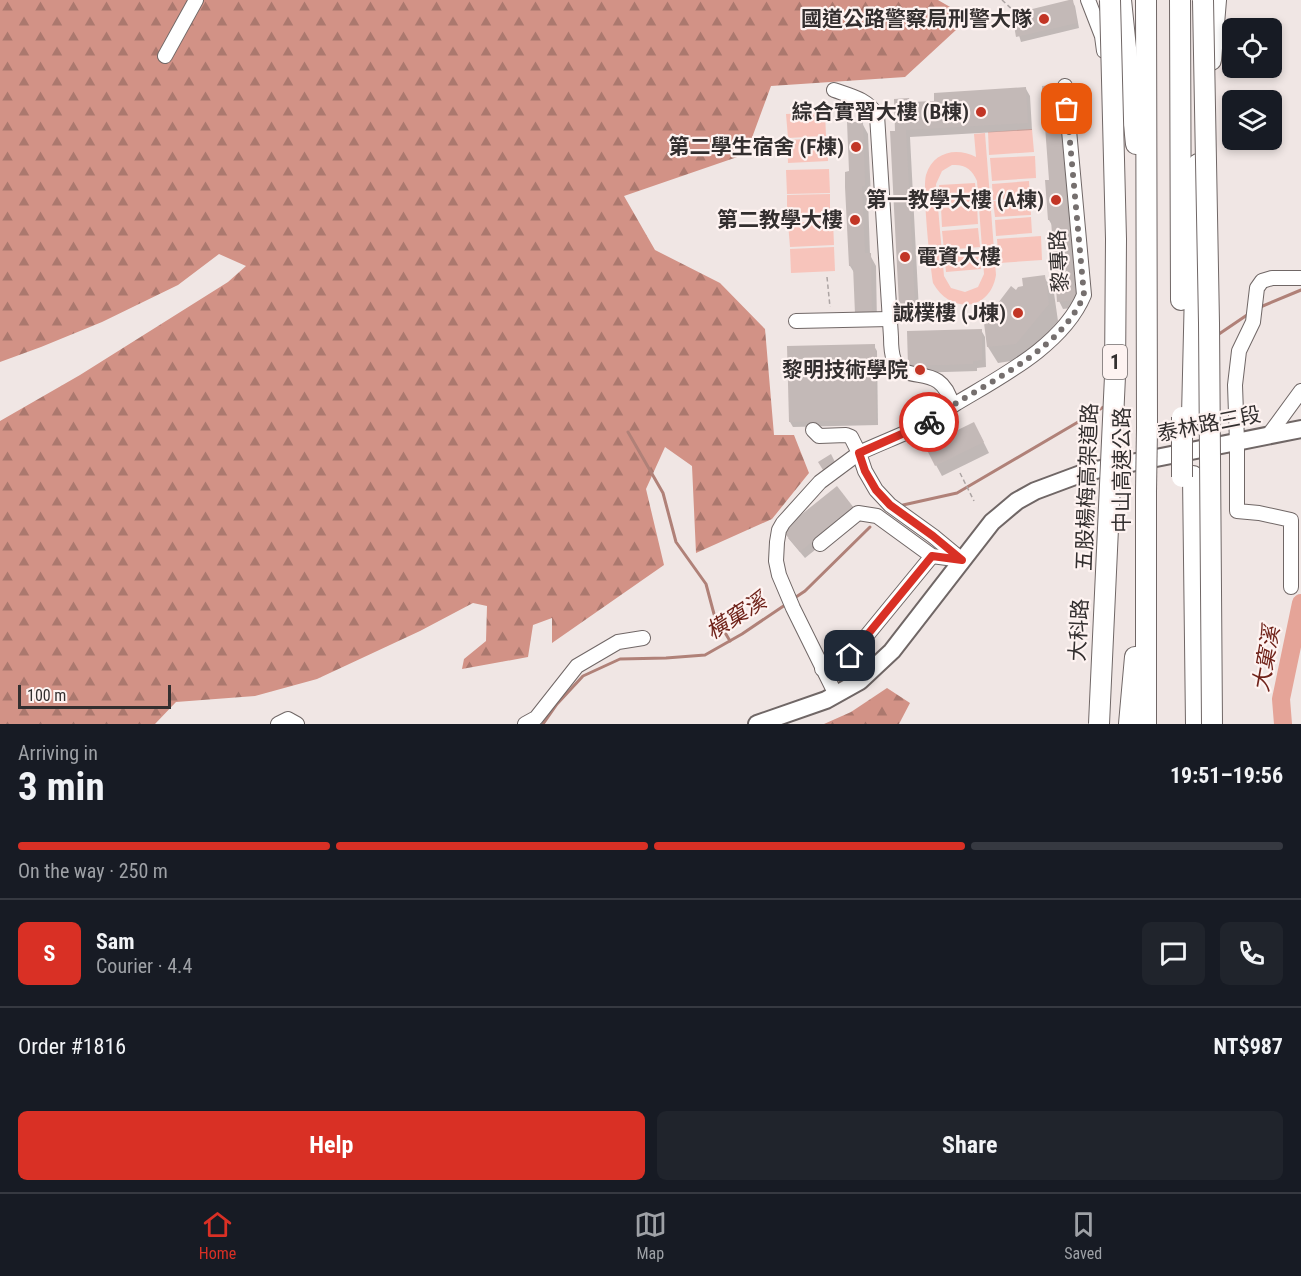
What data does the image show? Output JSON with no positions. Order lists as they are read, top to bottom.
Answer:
{
  "streets": {
    "highway": ["1", "中山高速公路", "五股楊梅高架道路"],
    "main road": ["泰林路三段"],
    "street": ["黎專路", "大科路"]
  },
  "crossings": [
    ["泰林路三段", "大科路"]
  ],
  "water": ["橫窠溪", "大窠溪"],
  "places": [
    "國道公路警察局刑警大隊",
    "綜合實習大樓 (B棟)",
    "第二學生宿舍 (F棟)",
    "第一教學大樓 (A棟)",
    "第二教學大樓",
    "電資大樓",
    "誠樸樓 (J棟)",
    "黎明技術學院"
  ],
  "scale_bar": "100 m",
  "page": {
    "scale": "100 m",
    "heading": ["3 min", "Arriving in", "19:51–19:56"],
    "panel": [
      "Sam",
      "Courier · 4.4",
      "Order #1816",
      "NT$987"
    ],
    "bar": "On the way · 250 m",
    "round": "S",
    "buttons": ["Help", "Share"],
    "tabs": ["Home", "Map", "Saved"]
  }
}
